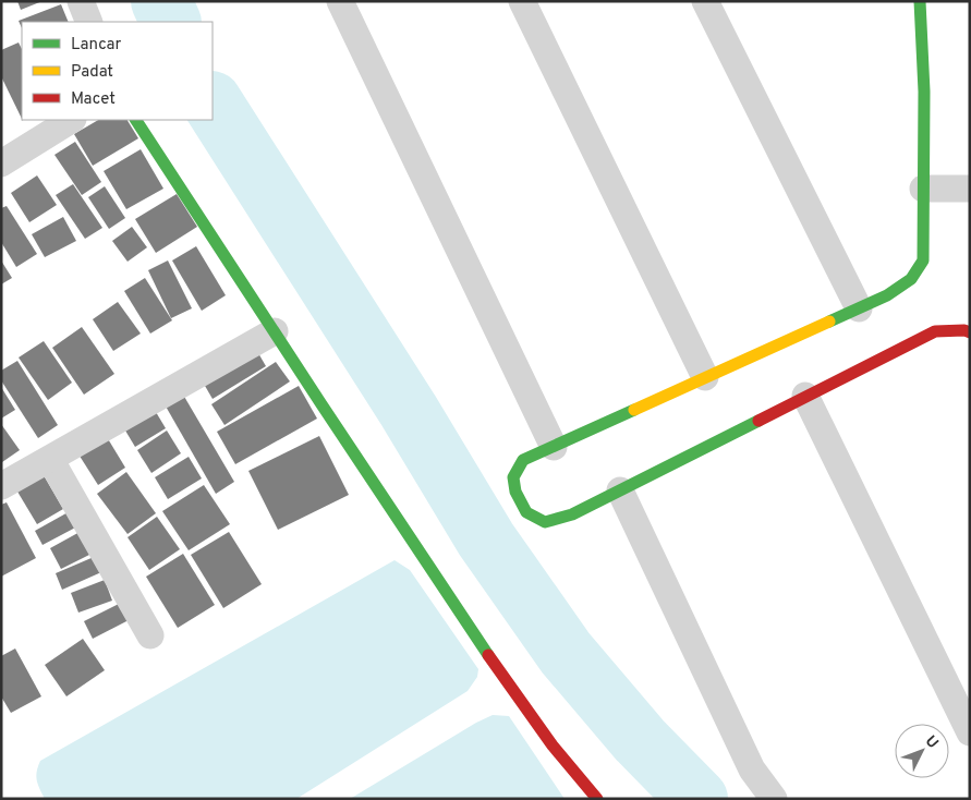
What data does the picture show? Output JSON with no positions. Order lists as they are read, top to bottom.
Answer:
{
  "legend": ["Lancar", "Padat", "Macet"],
  "north": "top right"
}
